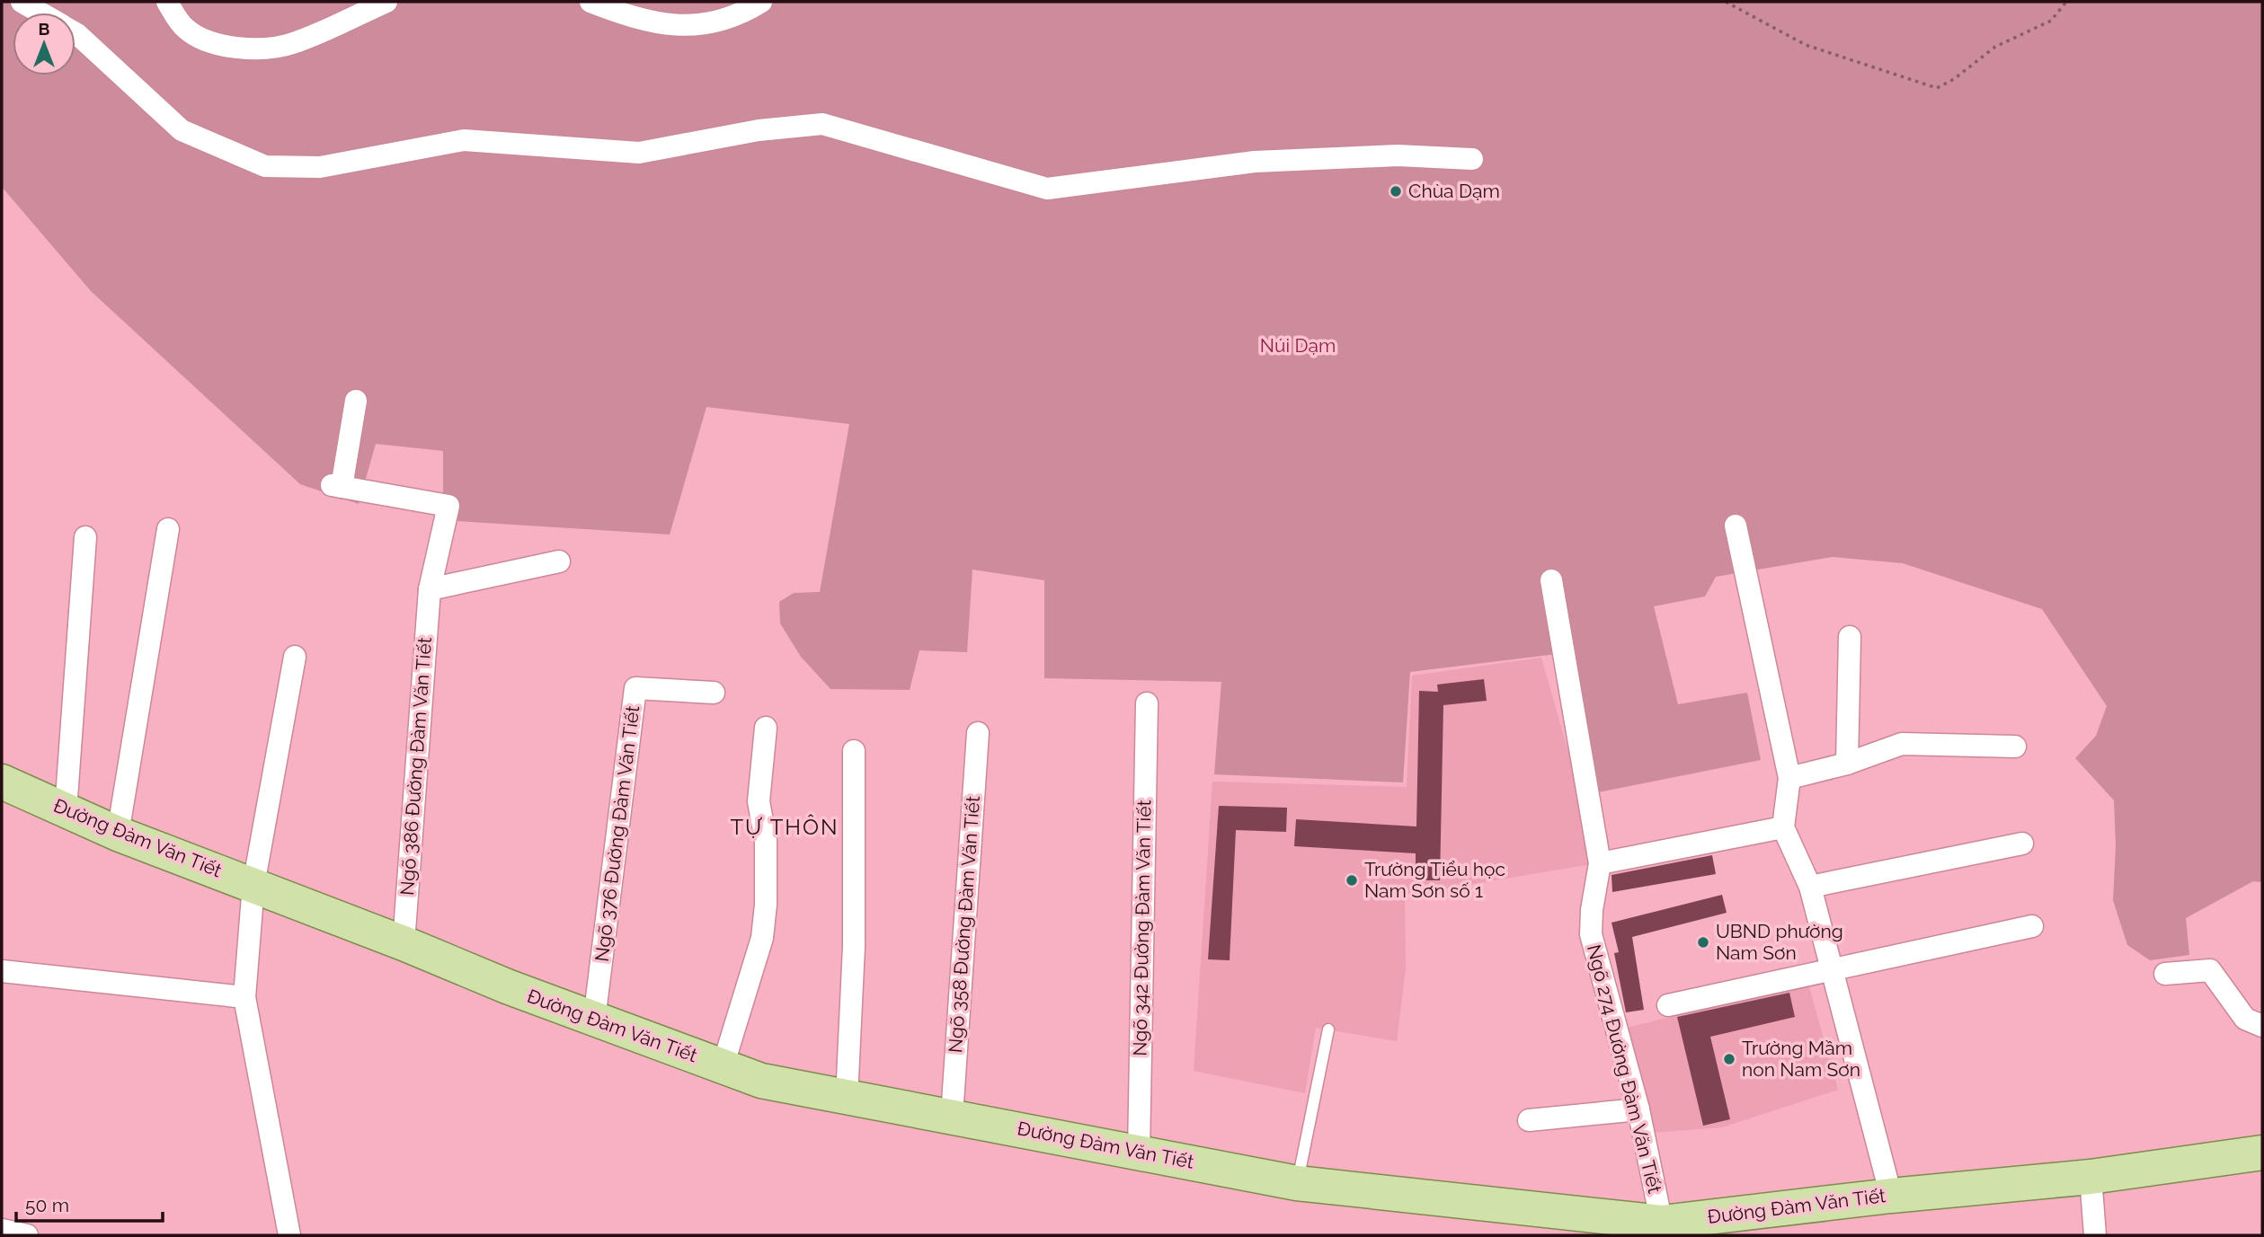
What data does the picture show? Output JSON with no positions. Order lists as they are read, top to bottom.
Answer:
{
  "streets": {
    "main road": ["Đường Đàm Văn Tiết"],
    "street": [
      "Ngõ 386 Đường Đàm Văn Tiết",
      "Ngõ 376 Đường Đàm Văn Tiết",
      "Ngõ 358 Đường Đàm Văn Tiết",
      "Ngõ 342 Đường Đàm Văn Tiết",
      "Ngõ 274 Đường Đàm Văn Tiết"
    ]
  },
  "crossings": [
    ["Ngõ 386 Đường Đàm Văn Tiết", "Đường Đàm Văn Tiết"],
    ["Ngõ 376 Đường Đàm Văn Tiết", "Đường Đàm Văn Tiết"],
    ["Đường Đàm Văn Tiết", "Ngõ 358 Đường Đàm Văn Tiết"],
    ["Đường Đàm Văn Tiết", "Ngõ 342 Đường Đàm Văn Tiết"],
    ["Đường Đàm Văn Tiết", "Ngõ 274 Đường Đàm Văn Tiết"]
  ],
  "districts": ["TỰ THÔN"],
  "parks": ["Núi Dạm"],
  "places": [
    "Chùa Dạm",
    "Trường Tiểu học Nam Sơn số 1",
    "UBND phường Nam Sơn",
    "Trường Mầm non Nam Sơn"
  ],
  "scale_bar": "50 m",
  "north": "top"
}
